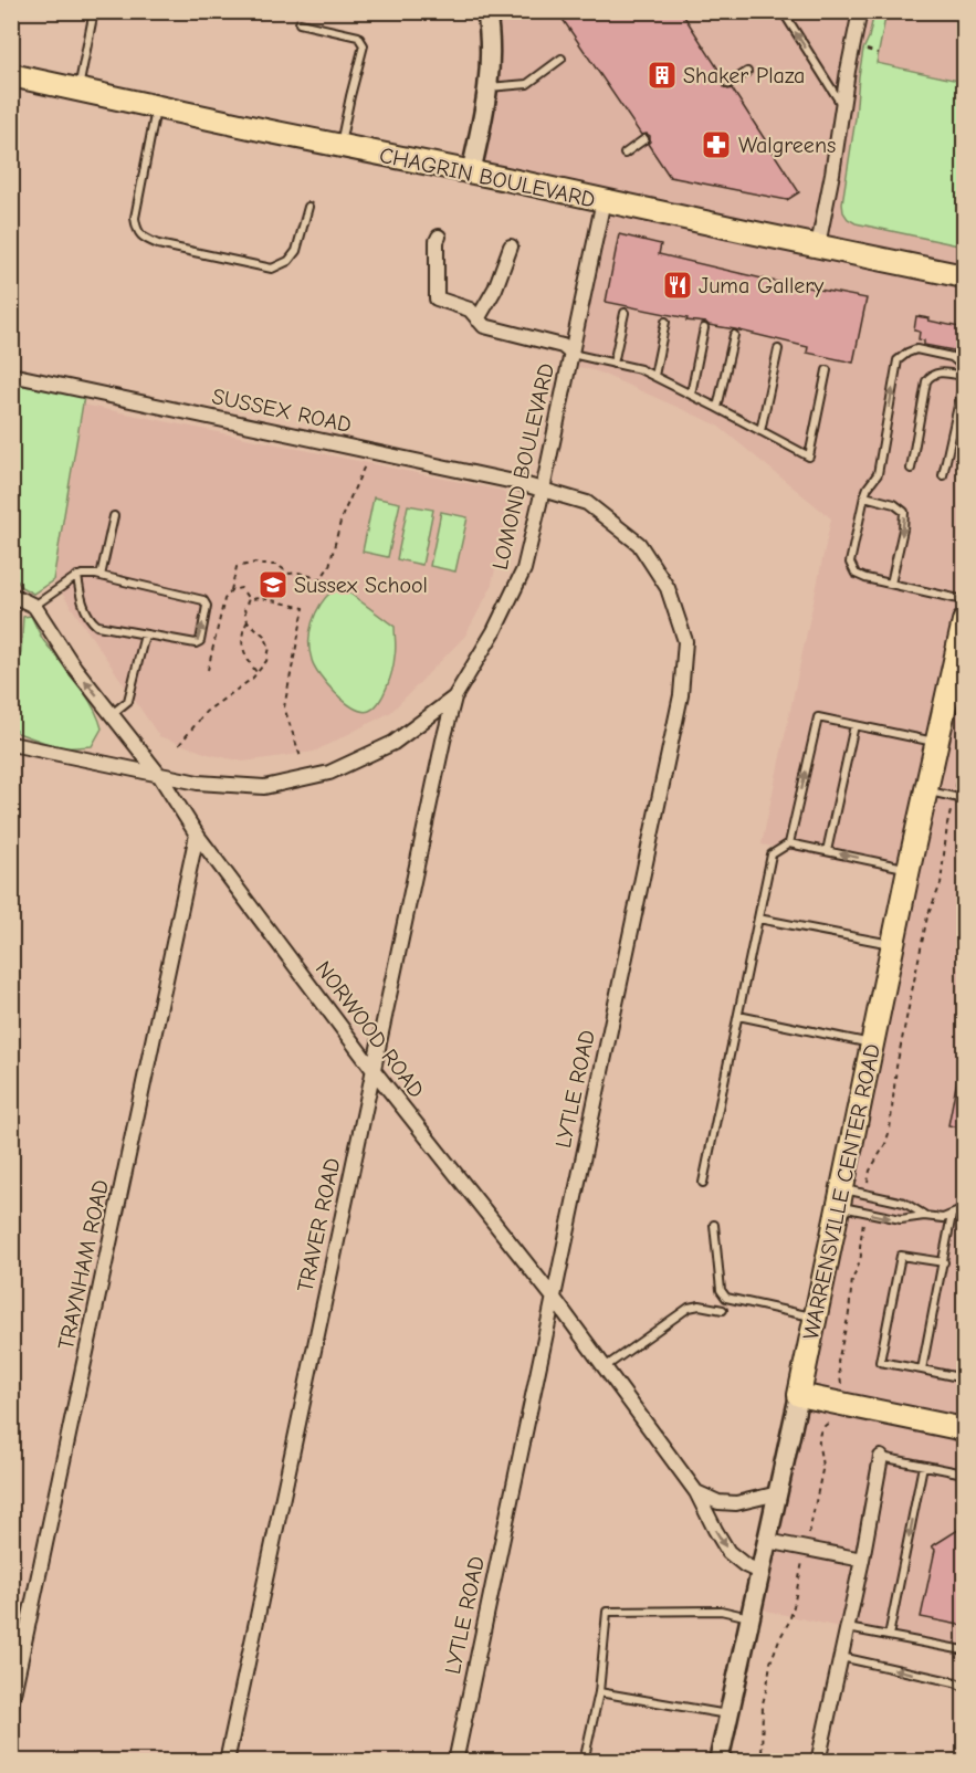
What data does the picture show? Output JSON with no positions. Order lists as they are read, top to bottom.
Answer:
{
  "streets": {
    "main road": ["CHAGRIN BOULEVARD", "WARRENSVILLE CENTER ROAD"],
    "street": [
      "SUSSEX ROAD",
      "LOMOND BOULEVARD",
      "NORWOOD ROAD",
      "LYTLE ROAD",
      "TRAVER ROAD",
      "TRAYNHAM ROAD"
    ]
  },
  "crossings": [
    ["CHAGRIN BOULEVARD", "LOMOND BOULEVARD"],
    ["SUSSEX ROAD", "LOMOND BOULEVARD"],
    ["SUSSEX ROAD", "LYTLE ROAD"],
    ["LOMOND BOULEVARD", "NORWOOD ROAD"],
    ["LOMOND BOULEVARD", "LYTLE ROAD"],
    ["LOMOND BOULEVARD", "TRAVER ROAD"],
    ["NORWOOD ROAD", "LYTLE ROAD"],
    ["NORWOOD ROAD", "WARRENSVILLE CENTER ROAD"],
    ["NORWOOD ROAD", "TRAVER ROAD"],
    ["NORWOOD ROAD", "TRAYNHAM ROAD"]
  ],
  "places": {
    "building": ["Shaker Plaza"],
    "pharmacy": ["Walgreens"],
    "restaurant": ["Juma Gallery"],
    "school or university": ["Sussex School"]
  }
}
